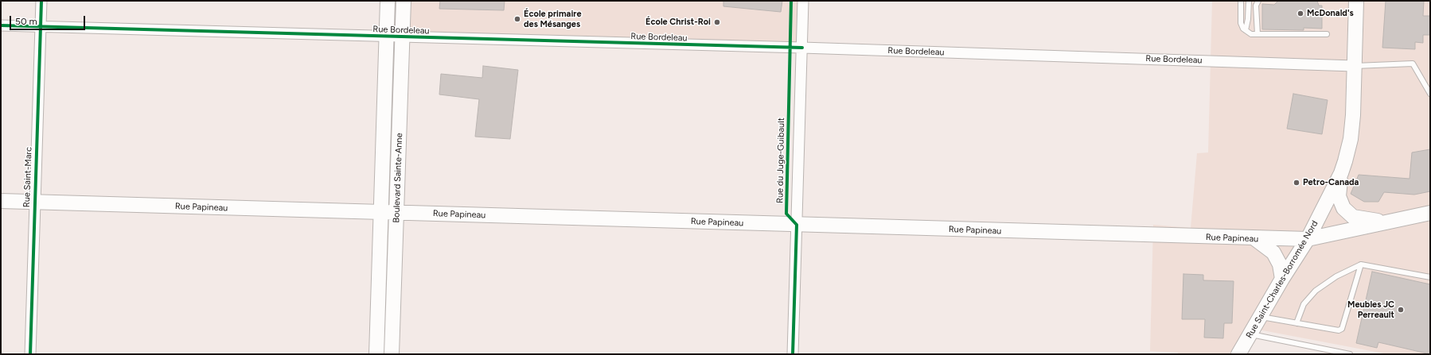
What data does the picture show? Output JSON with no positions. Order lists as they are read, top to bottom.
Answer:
{
  "streets": {
    "street": [
      "Rue Bordeleau",
      "Rue du Juge-Guibault",
      "Rue Saint-Marc",
      "Boulevard Sainte-Anne",
      "Rue Papineau",
      "Rue Saint-Charles-Borromée Nord"
    ]
  },
  "crossings": [
    ["Rue Bordeleau", "Rue du Juge-Guibault"],
    ["Rue Bordeleau", "Rue Saint-Marc"],
    ["Rue Bordeleau", "Boulevard Sainte-Anne"],
    ["Rue Bordeleau", "Rue Saint-Charles-Borromée Nord"],
    ["Rue du Juge-Guibault", "Rue Papineau"],
    ["Rue Saint-Marc", "Rue Papineau"],
    ["Boulevard Sainte-Anne", "Rue Papineau"],
    ["Rue Papineau", "Rue Saint-Charles-Borromée Nord"]
  ],
  "places": [
    "McDonald's",
    "École primaire des Mésanges",
    "École Christ-Roi",
    "Petro-Canada",
    "Meubles JC Perreault"
  ],
  "scale_bar": "50 m"
}
